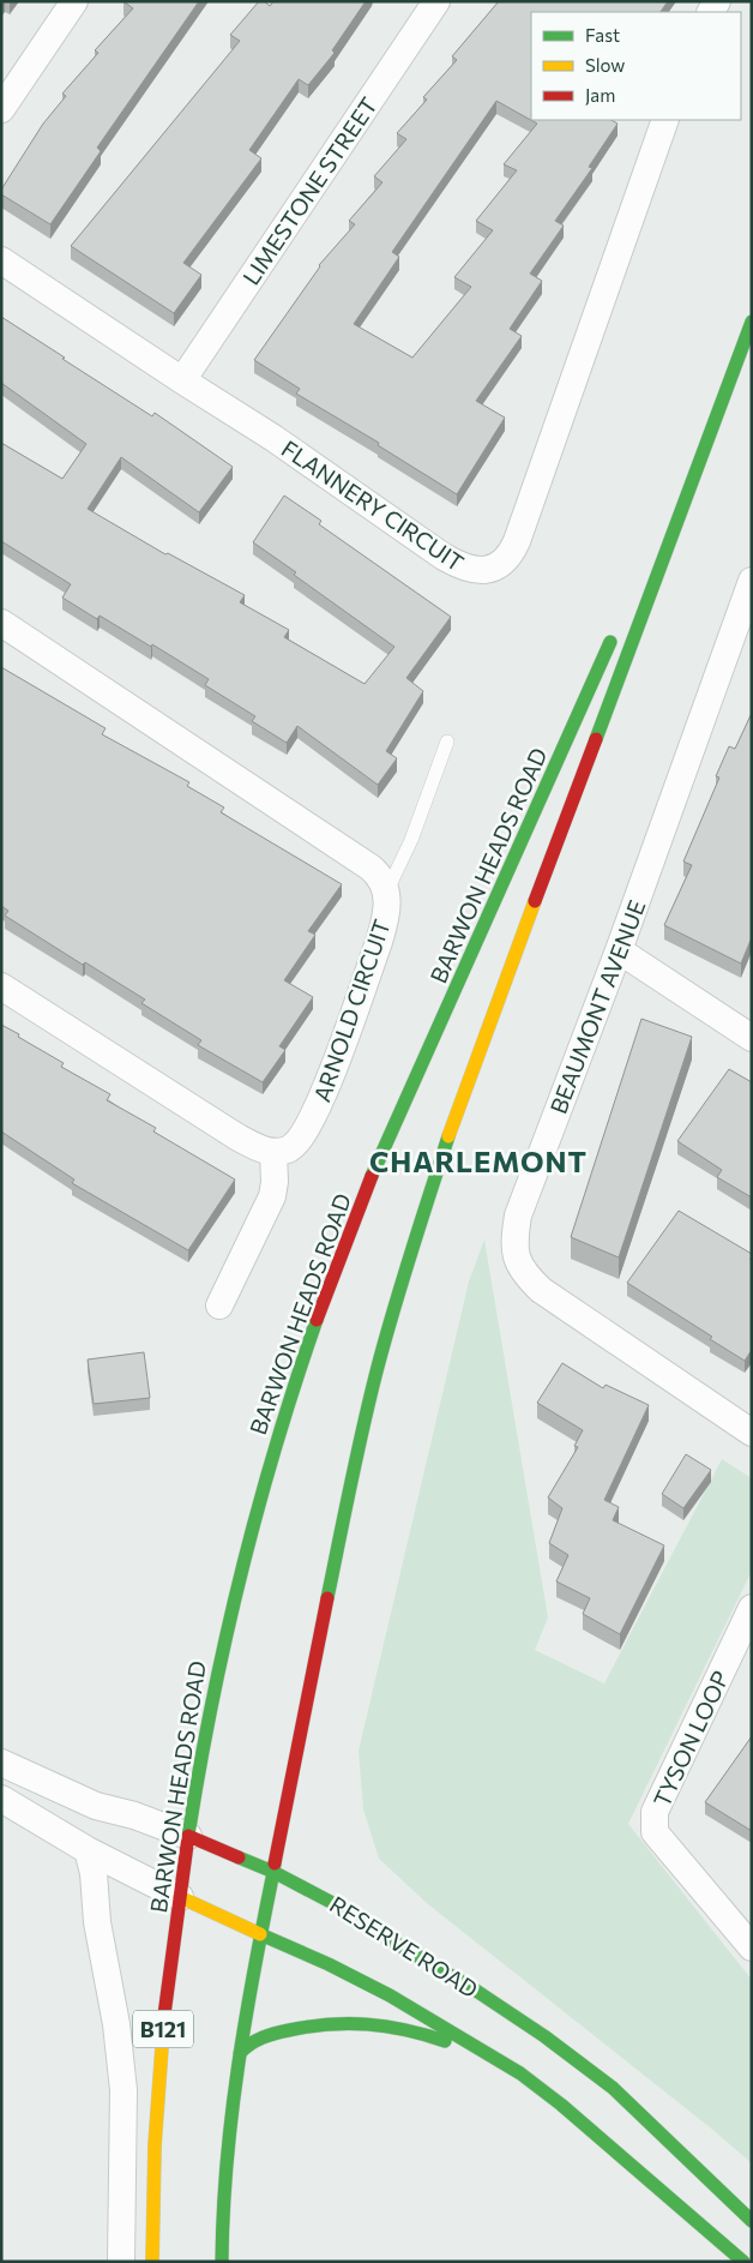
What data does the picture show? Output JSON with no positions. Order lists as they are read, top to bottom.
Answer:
{
  "streets": {
    "main road": ["BARWON HEADS ROAD", "RESERVE ROAD", "B121"],
    "street": [
      "LIMESTONE STREET",
      "FLANNERY CIRCUIT",
      "BEAUMONT AVENUE",
      "ARNOLD CIRCUIT",
      "TYSON LOOP"
    ]
  },
  "crossings": [
    ["LIMESTONE STREET", "FLANNERY CIRCUIT"],
    ["BARWON HEADS ROAD", "RESERVE ROAD"]
  ],
  "districts": ["CHARLEMONT"],
  "legend": ["Fast", "Slow", "Jam"]
}
